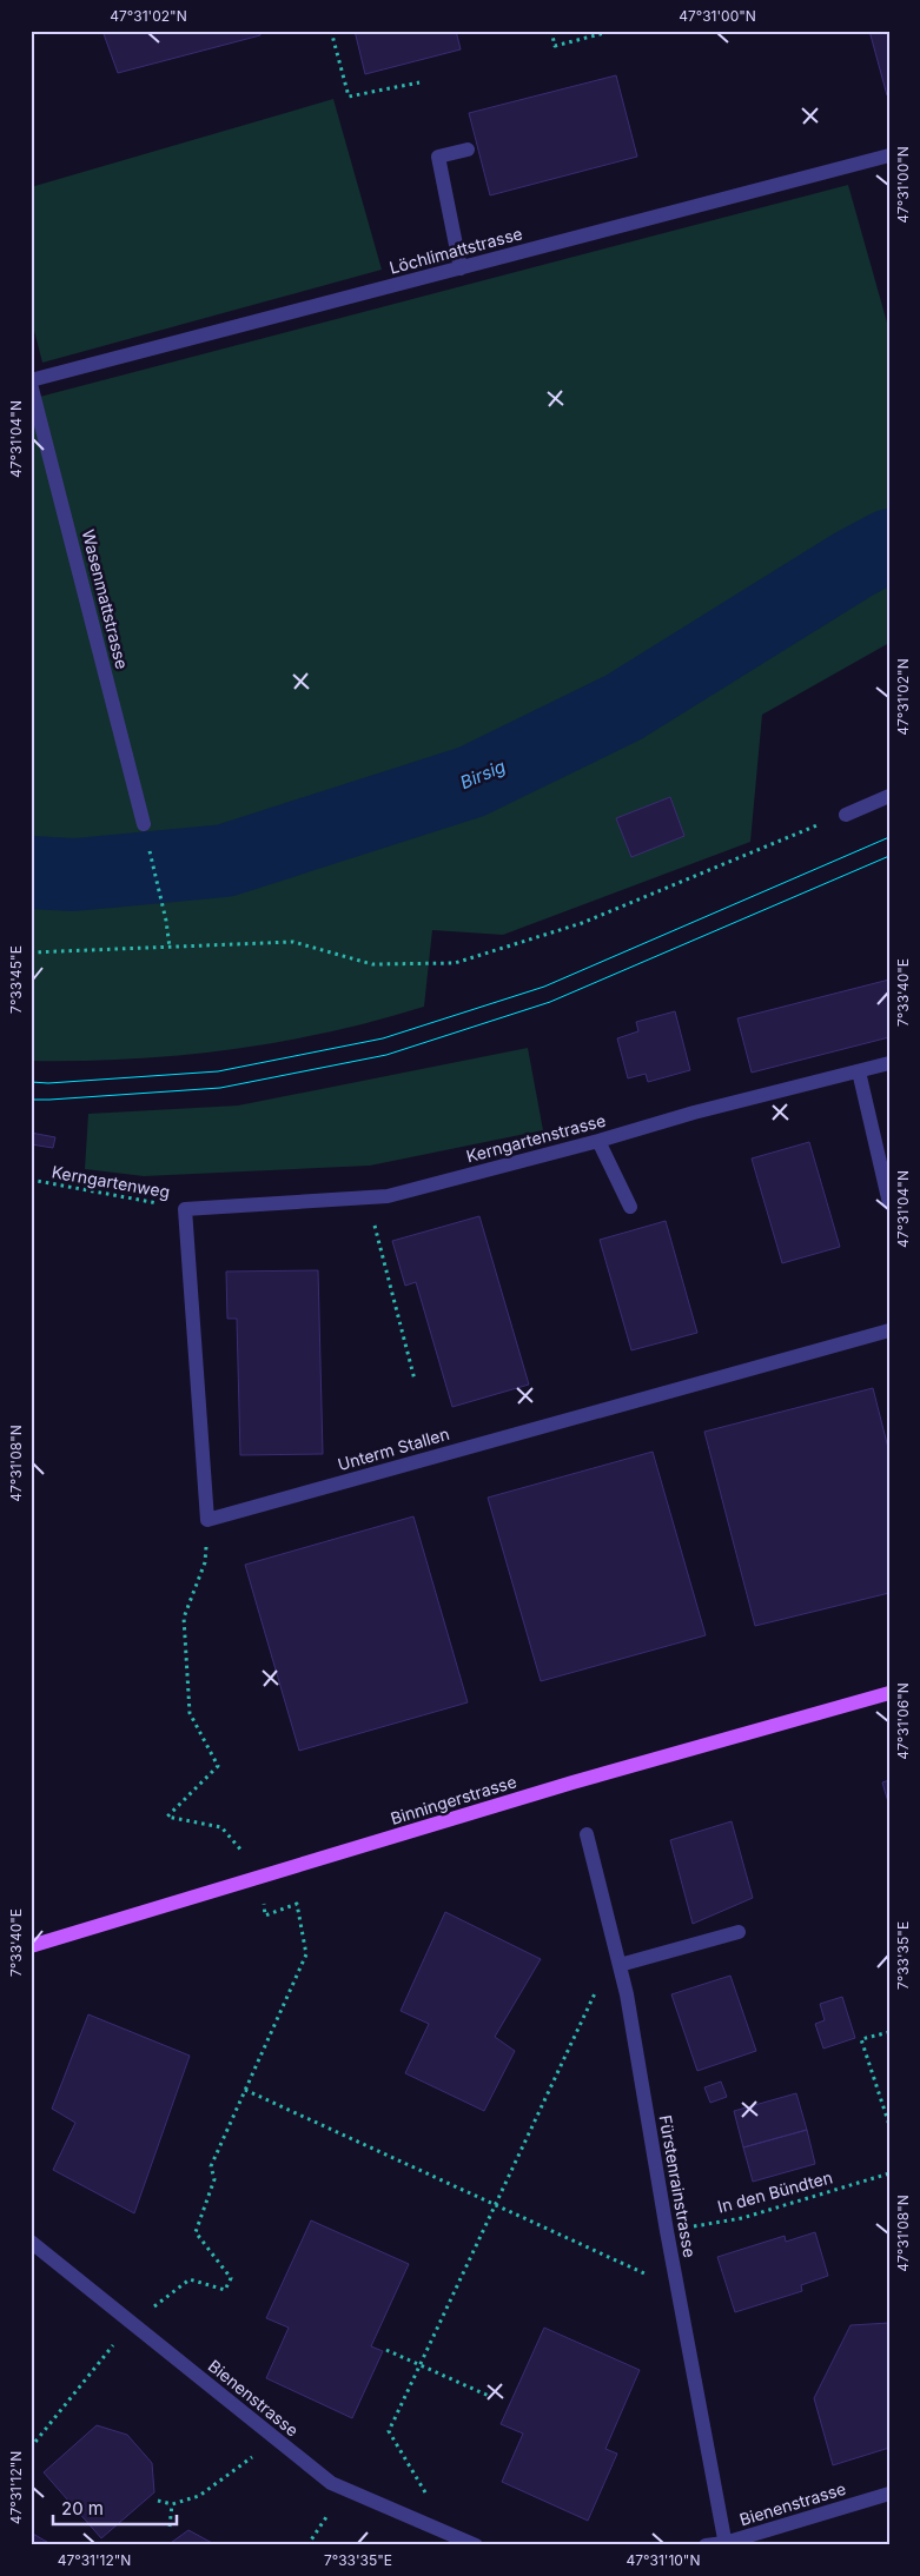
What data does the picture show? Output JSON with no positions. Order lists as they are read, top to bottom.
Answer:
{
  "streets": {
    "main road": ["Binningerstrasse"],
    "street": [
      "Löchlimattstrasse",
      "Wasenmattstrasse",
      "Kerngartenstrasse",
      "Unterm Stallen",
      "Fürstenrainstrasse",
      "Bienenstrasse"
    ],
    "path": ["Kerngartenweg", "In den Bündten"]
  },
  "crossings": [
    ["Löchlimattstrasse", "Wasenmattstrasse"],
    ["Kerngartenstrasse", "Kerngartenweg"],
    ["Kerngartenstrasse", "Unterm Stallen"],
    ["Kerngartenweg", "Unterm Stallen"],
    ["Fürstenrainstrasse", "In den Bündten"],
    ["Fürstenrainstrasse", "Bienenstrasse"]
  ],
  "water": ["Birsig"],
  "scale_bar": "20 m",
  "coordinates": [
    "47°31'02\"N",
    "47°31'00\"N",
    "47°31'04\"N",
    "7°33'45\"E",
    "7°33'40\"E",
    "47°31'08\"N",
    "47°31'06\"N",
    "7°33'35\"E",
    "47°31'12\"N",
    "47°31'10\"N"
  ]
}
